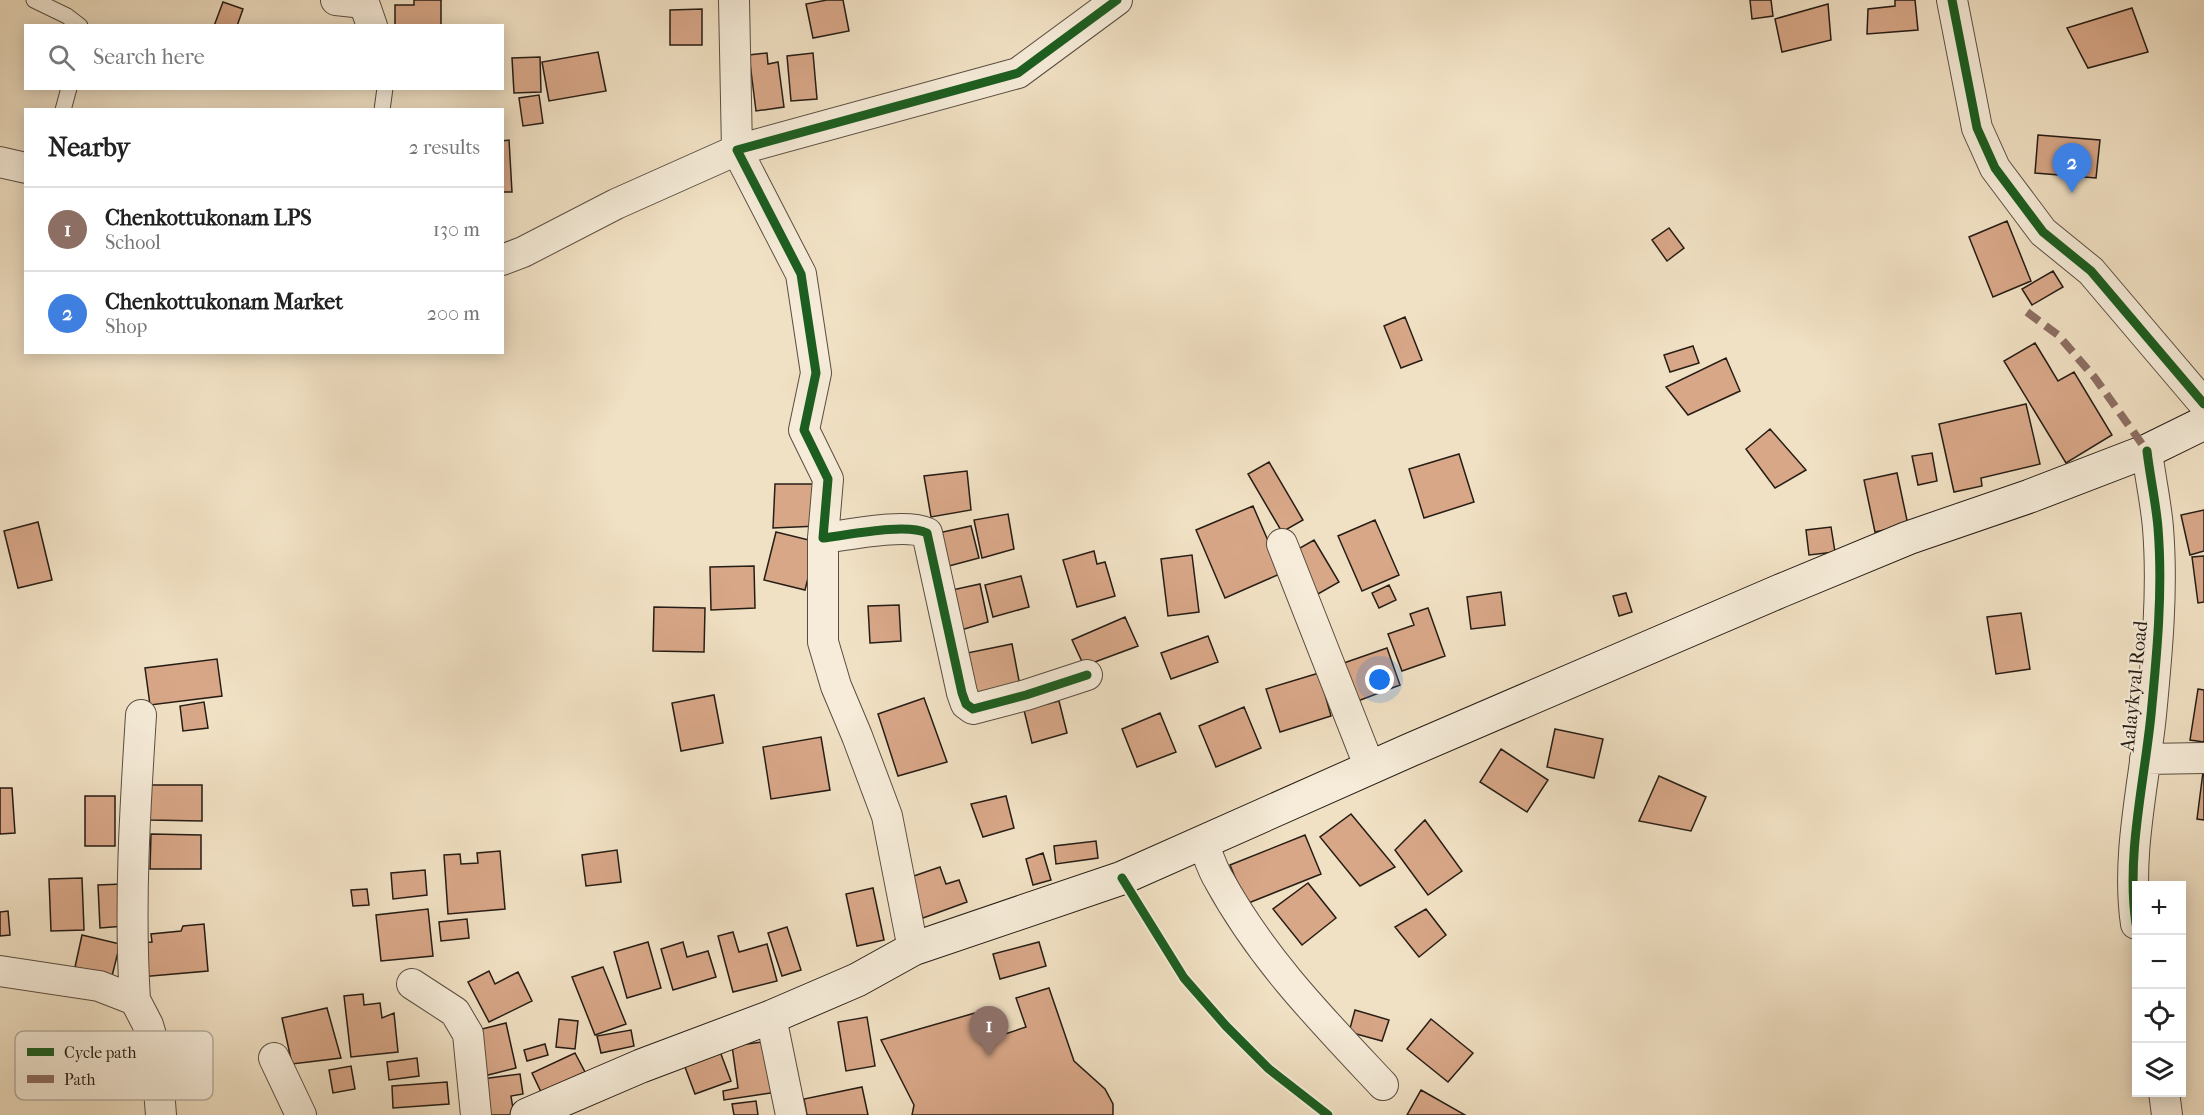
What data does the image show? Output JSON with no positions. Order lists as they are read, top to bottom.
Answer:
{
  "streets": {
    "street": ["Aalaykyal Road"]
  },
  "legend": ["Cycle path", "Path"],
  "page": {
    "search": "Search here",
    "heading": ["Nearby", "2 results"],
    "pins": ["2", "1"],
    "list": [
      {
        "mark": "1",
        "name": "Chenkottukonam LPS",
        "note": "School",
        "value": "130 m"
      },
      {
        "mark": "2",
        "name": "Chenkottukonam Market",
        "note": "Shop",
        "value": "200 m"
      }
    ],
    "map_buttons": ["+", "−"]
  }
}
